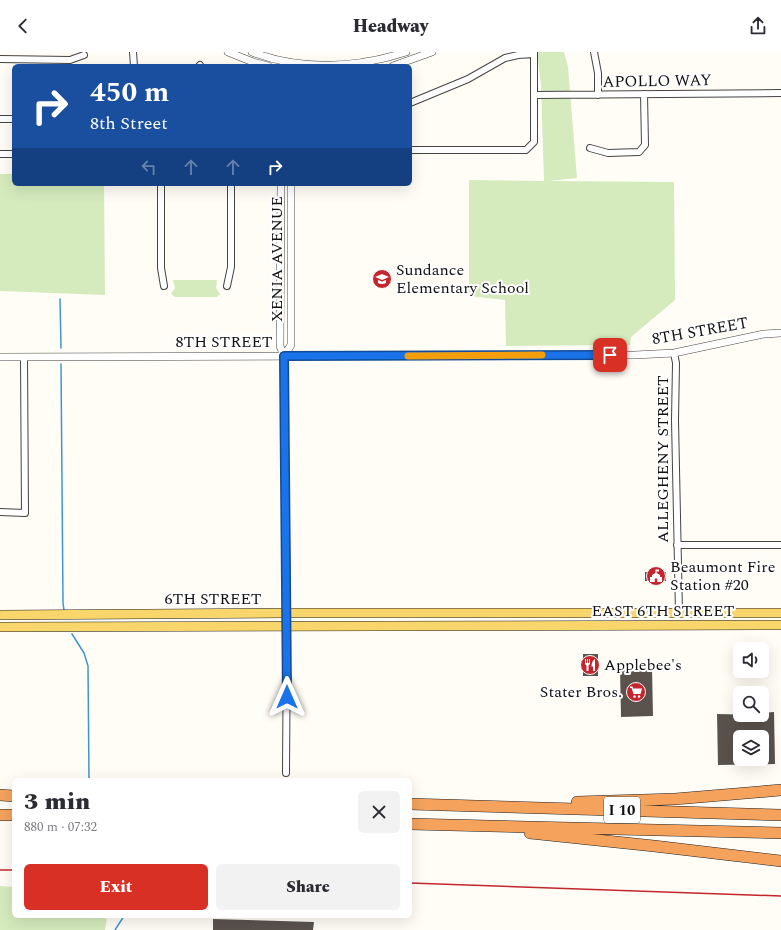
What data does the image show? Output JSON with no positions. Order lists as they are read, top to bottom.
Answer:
{
  "streets": {
    "highway": ["I 10"],
    "main road": ["6TH STREET", "EAST 6TH STREET"],
    "street": [
      "APOLLO WAY",
      "XENIA AVENUE",
      "8TH STREET",
      "ALLEGHENY STREET"
    ]
  },
  "crossings": [
    ["XENIA AVENUE", "8TH STREET"],
    ["XENIA AVENUE", "6TH STREET"],
    ["8TH STREET", "ALLEGHENY STREET"],
    ["ALLEGHENY STREET", "EAST 6TH STREET"],
    ["6TH STREET", "EAST 6TH STREET"]
  ],
  "places": {
    "school or university": ["Sundance Elementary School"],
    "public building": ["Beaumont Fire Station #20"],
    "restaurant": ["Applebee's"],
    "supermarket": ["Stater Bros."]
  },
  "page": {
    "header": "Headway",
    "turn": ["450 m", "8th Street"],
    "heading": ["3 min", "880 m · 07:32"],
    "buttons": ["Exit", "Share"]
  }
}
